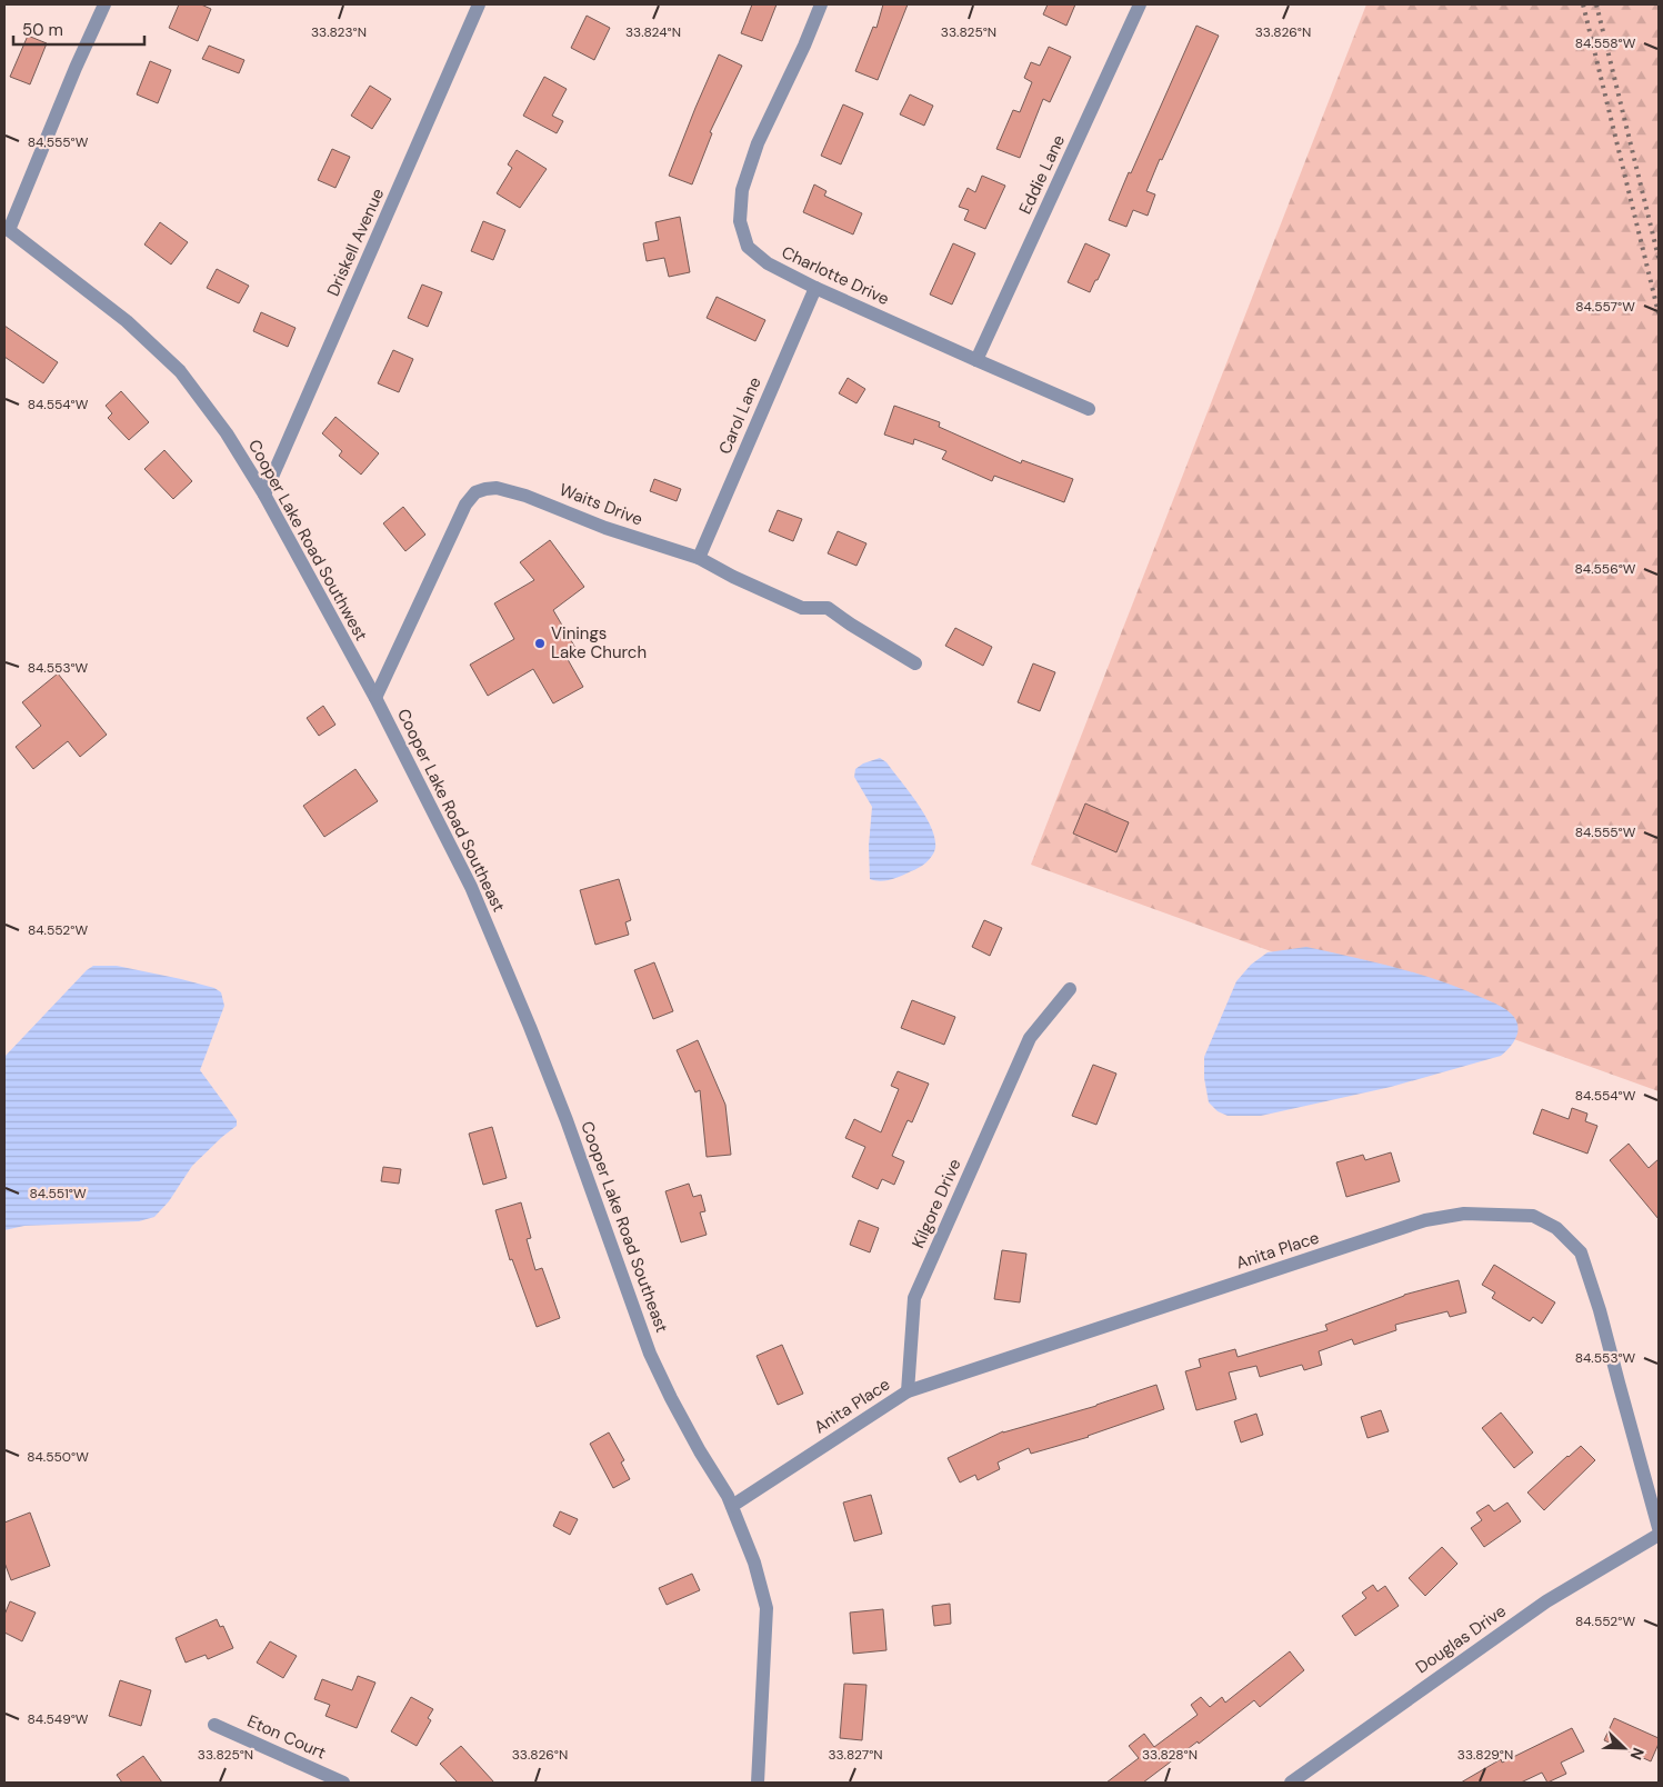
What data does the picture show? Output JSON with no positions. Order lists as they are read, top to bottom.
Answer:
{
  "streets": {
    "street": [
      "Eddie Lane",
      "Driskell Avenue",
      "Charlotte Drive",
      "Carol Lane",
      "Waits Drive",
      "Cooper Lake Road Southwest",
      "Cooper Lake Road Southeast",
      "Kilgore Drive",
      "Anita Place",
      "Douglas Drive",
      "Eton Court"
    ]
  },
  "crossings": [
    ["Eddie Lane", "Charlotte Drive"],
    ["Driskell Avenue", "Cooper Lake Road Southwest"],
    ["Charlotte Drive", "Carol Lane"],
    ["Carol Lane", "Waits Drive"],
    ["Waits Drive", "Cooper Lake Road Southwest"],
    ["Waits Drive", "Cooper Lake Road Southeast"],
    ["Cooper Lake Road Southwest", "Cooper Lake Road Southeast"],
    ["Cooper Lake Road Southeast", "Anita Place"],
    ["Kilgore Drive", "Anita Place"]
  ],
  "places": ["Vinings Lake Church"],
  "scale_bar": "50 m",
  "north": "bottom right",
  "coordinates": [
    "33.823°N",
    "33.824°N",
    "33.825°N",
    "33.826°N",
    "84.558°W",
    "84.555°W",
    "84.557°W",
    "84.554°W",
    "84.556°W",
    "84.553°W",
    "84.552°W",
    "84.551°W",
    "84.550°W",
    "84.549°W",
    "33.827°N",
    "33.828°N",
    "33.829°N"
  ]
}
